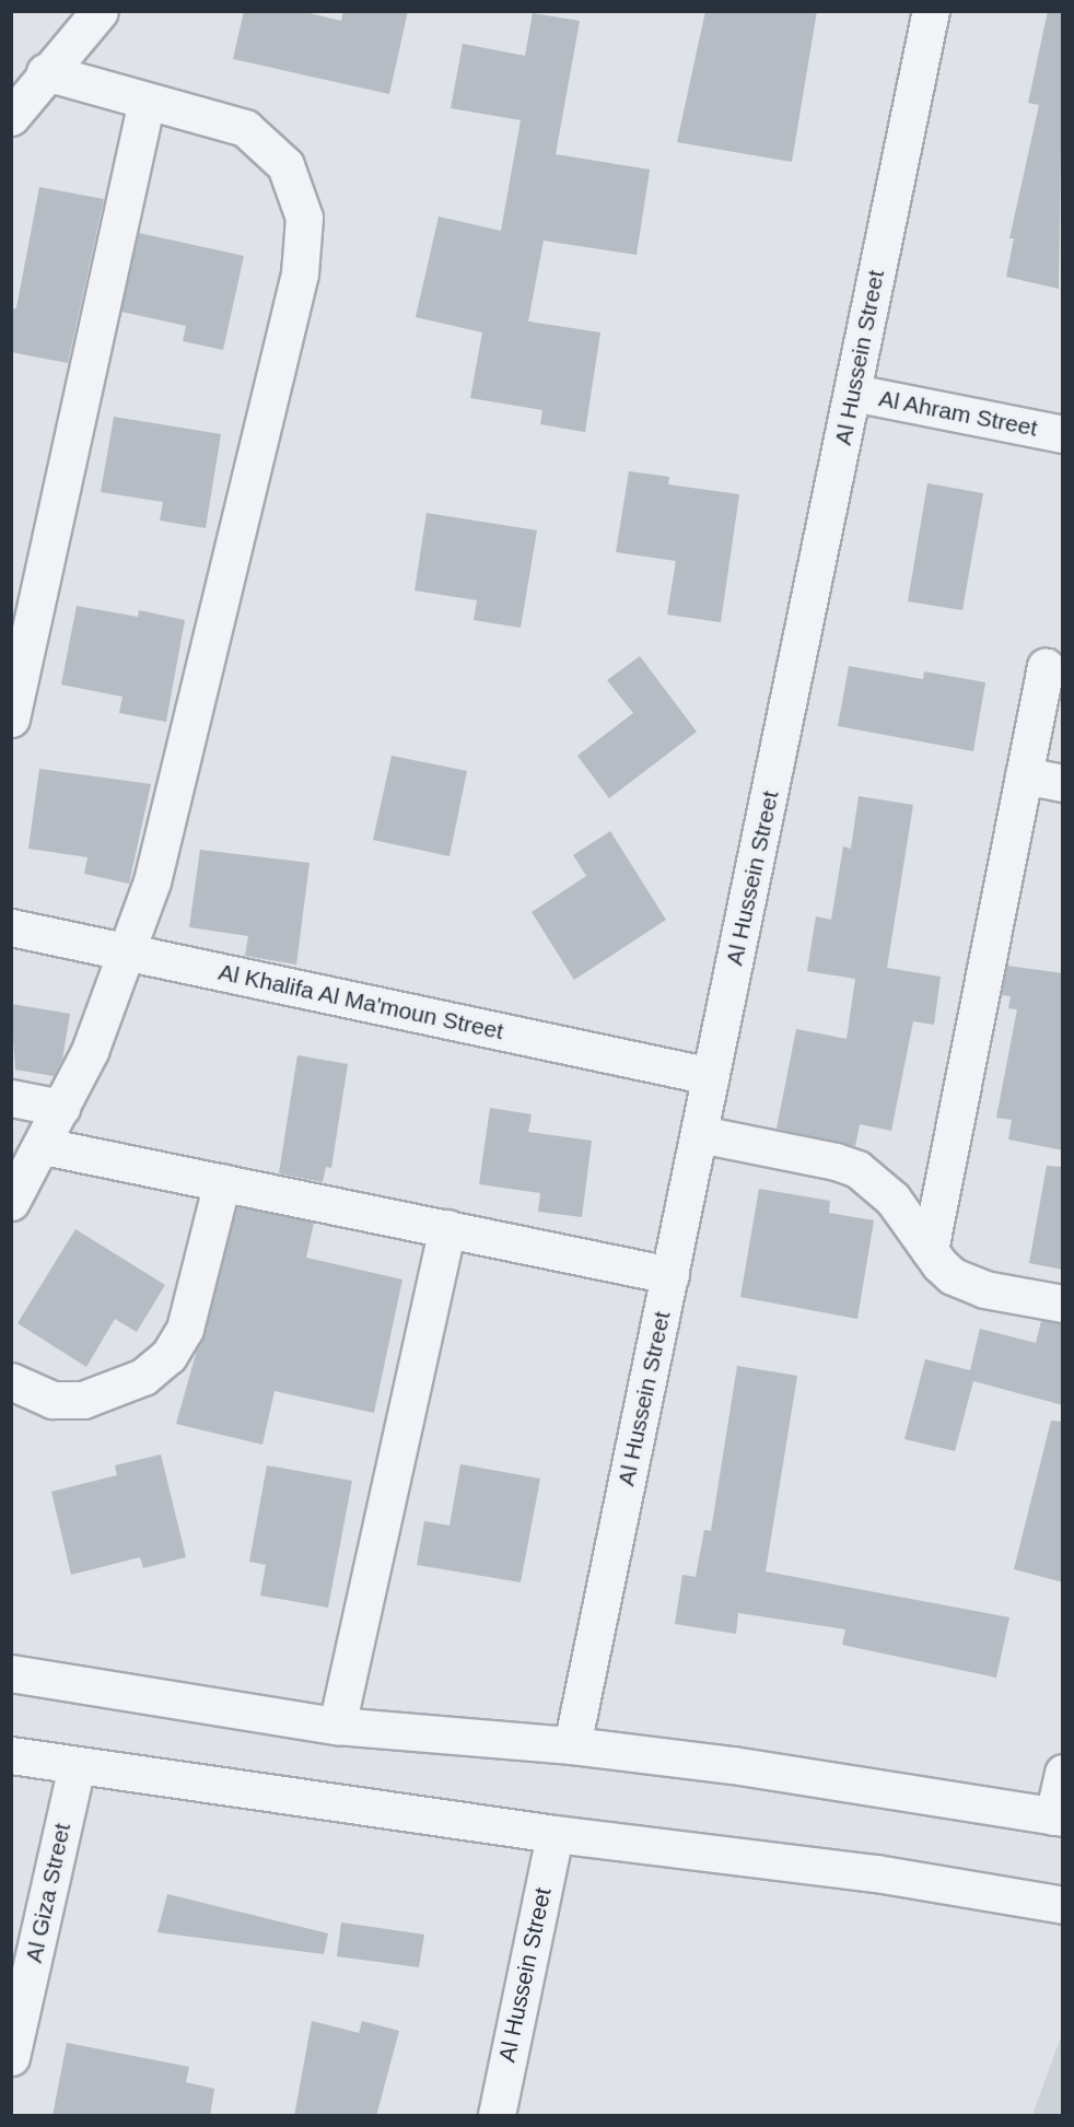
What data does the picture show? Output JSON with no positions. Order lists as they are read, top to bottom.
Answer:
{
  "streets": {
    "street": [
      "Al Hussein Street",
      "Al Ahram Street",
      "Al Khalifa Al Ma'moun Street",
      "Al Giza Street"
    ]
  },
  "crossings": [
    ["Al Hussein Street", "Al Ahram Street"],
    ["Al Hussein Street", "Al Khalifa Al Ma'moun Street"]
  ]
}
